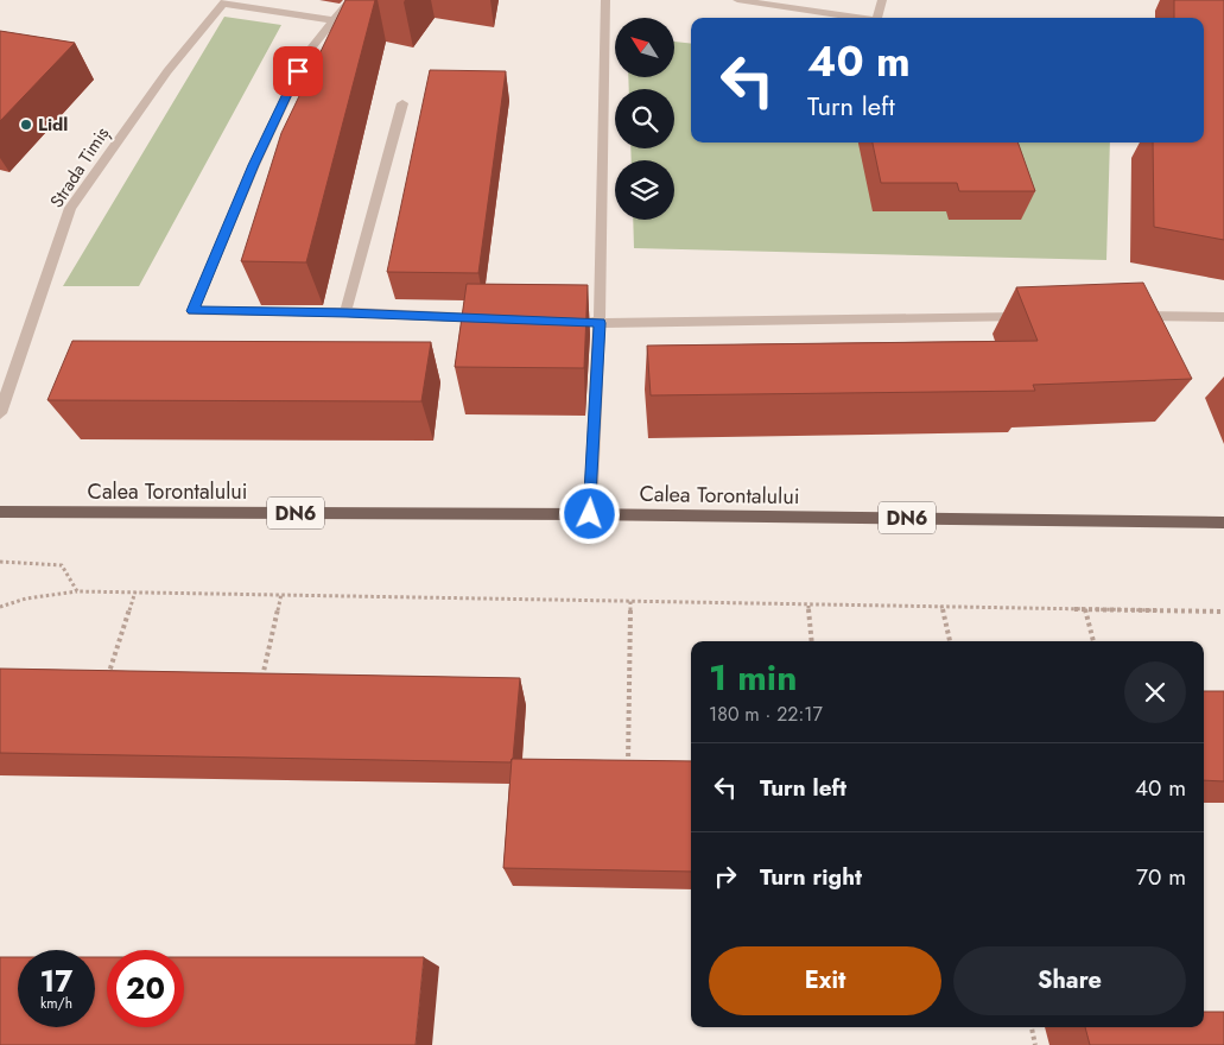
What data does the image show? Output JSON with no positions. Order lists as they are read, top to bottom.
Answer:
{
  "streets": {
    "main road": ["Calea Torontalului", "DN6"],
    "street": ["Strada Timiș"]
  },
  "places": ["Lidl"],
  "north": "top left",
  "page": {
    "turn": ["40 m", "Turn left"],
    "heading": ["1 min", "180 m · 22:17"],
    "list": [
      {
        "name": "Turn left",
        "value": "40 m"
      },
      {
        "name": "Turn right",
        "value": "70 m"
      }
    ],
    "buttons": ["Exit", "Share"],
    "speed": "17 km/h",
    "limit": "20"
  }
}
